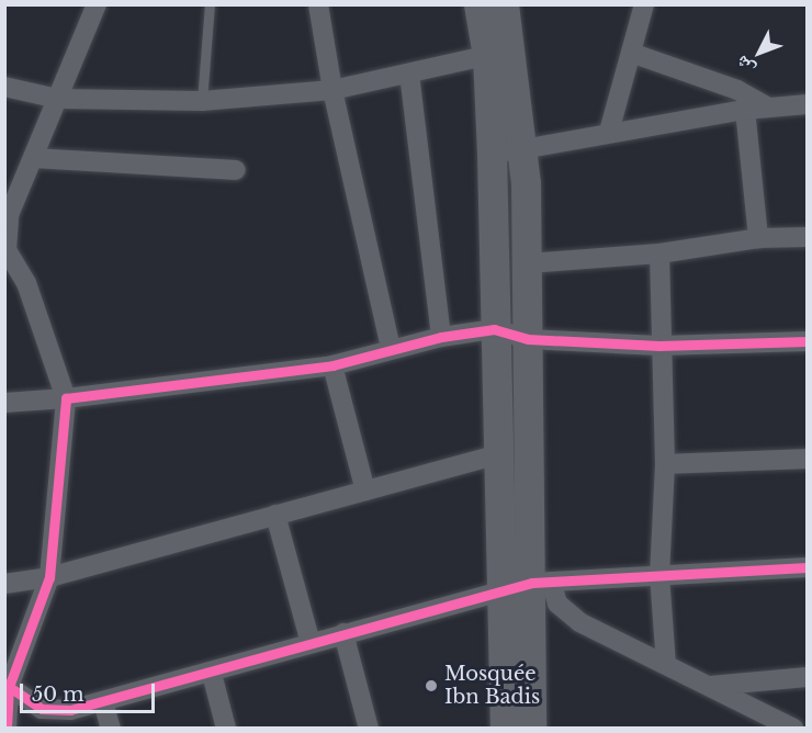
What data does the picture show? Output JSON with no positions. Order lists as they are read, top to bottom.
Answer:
{
  "places": ["Mosquée Ibn Badis"],
  "scale_bar": "50 m",
  "north": "bottom left"
}
